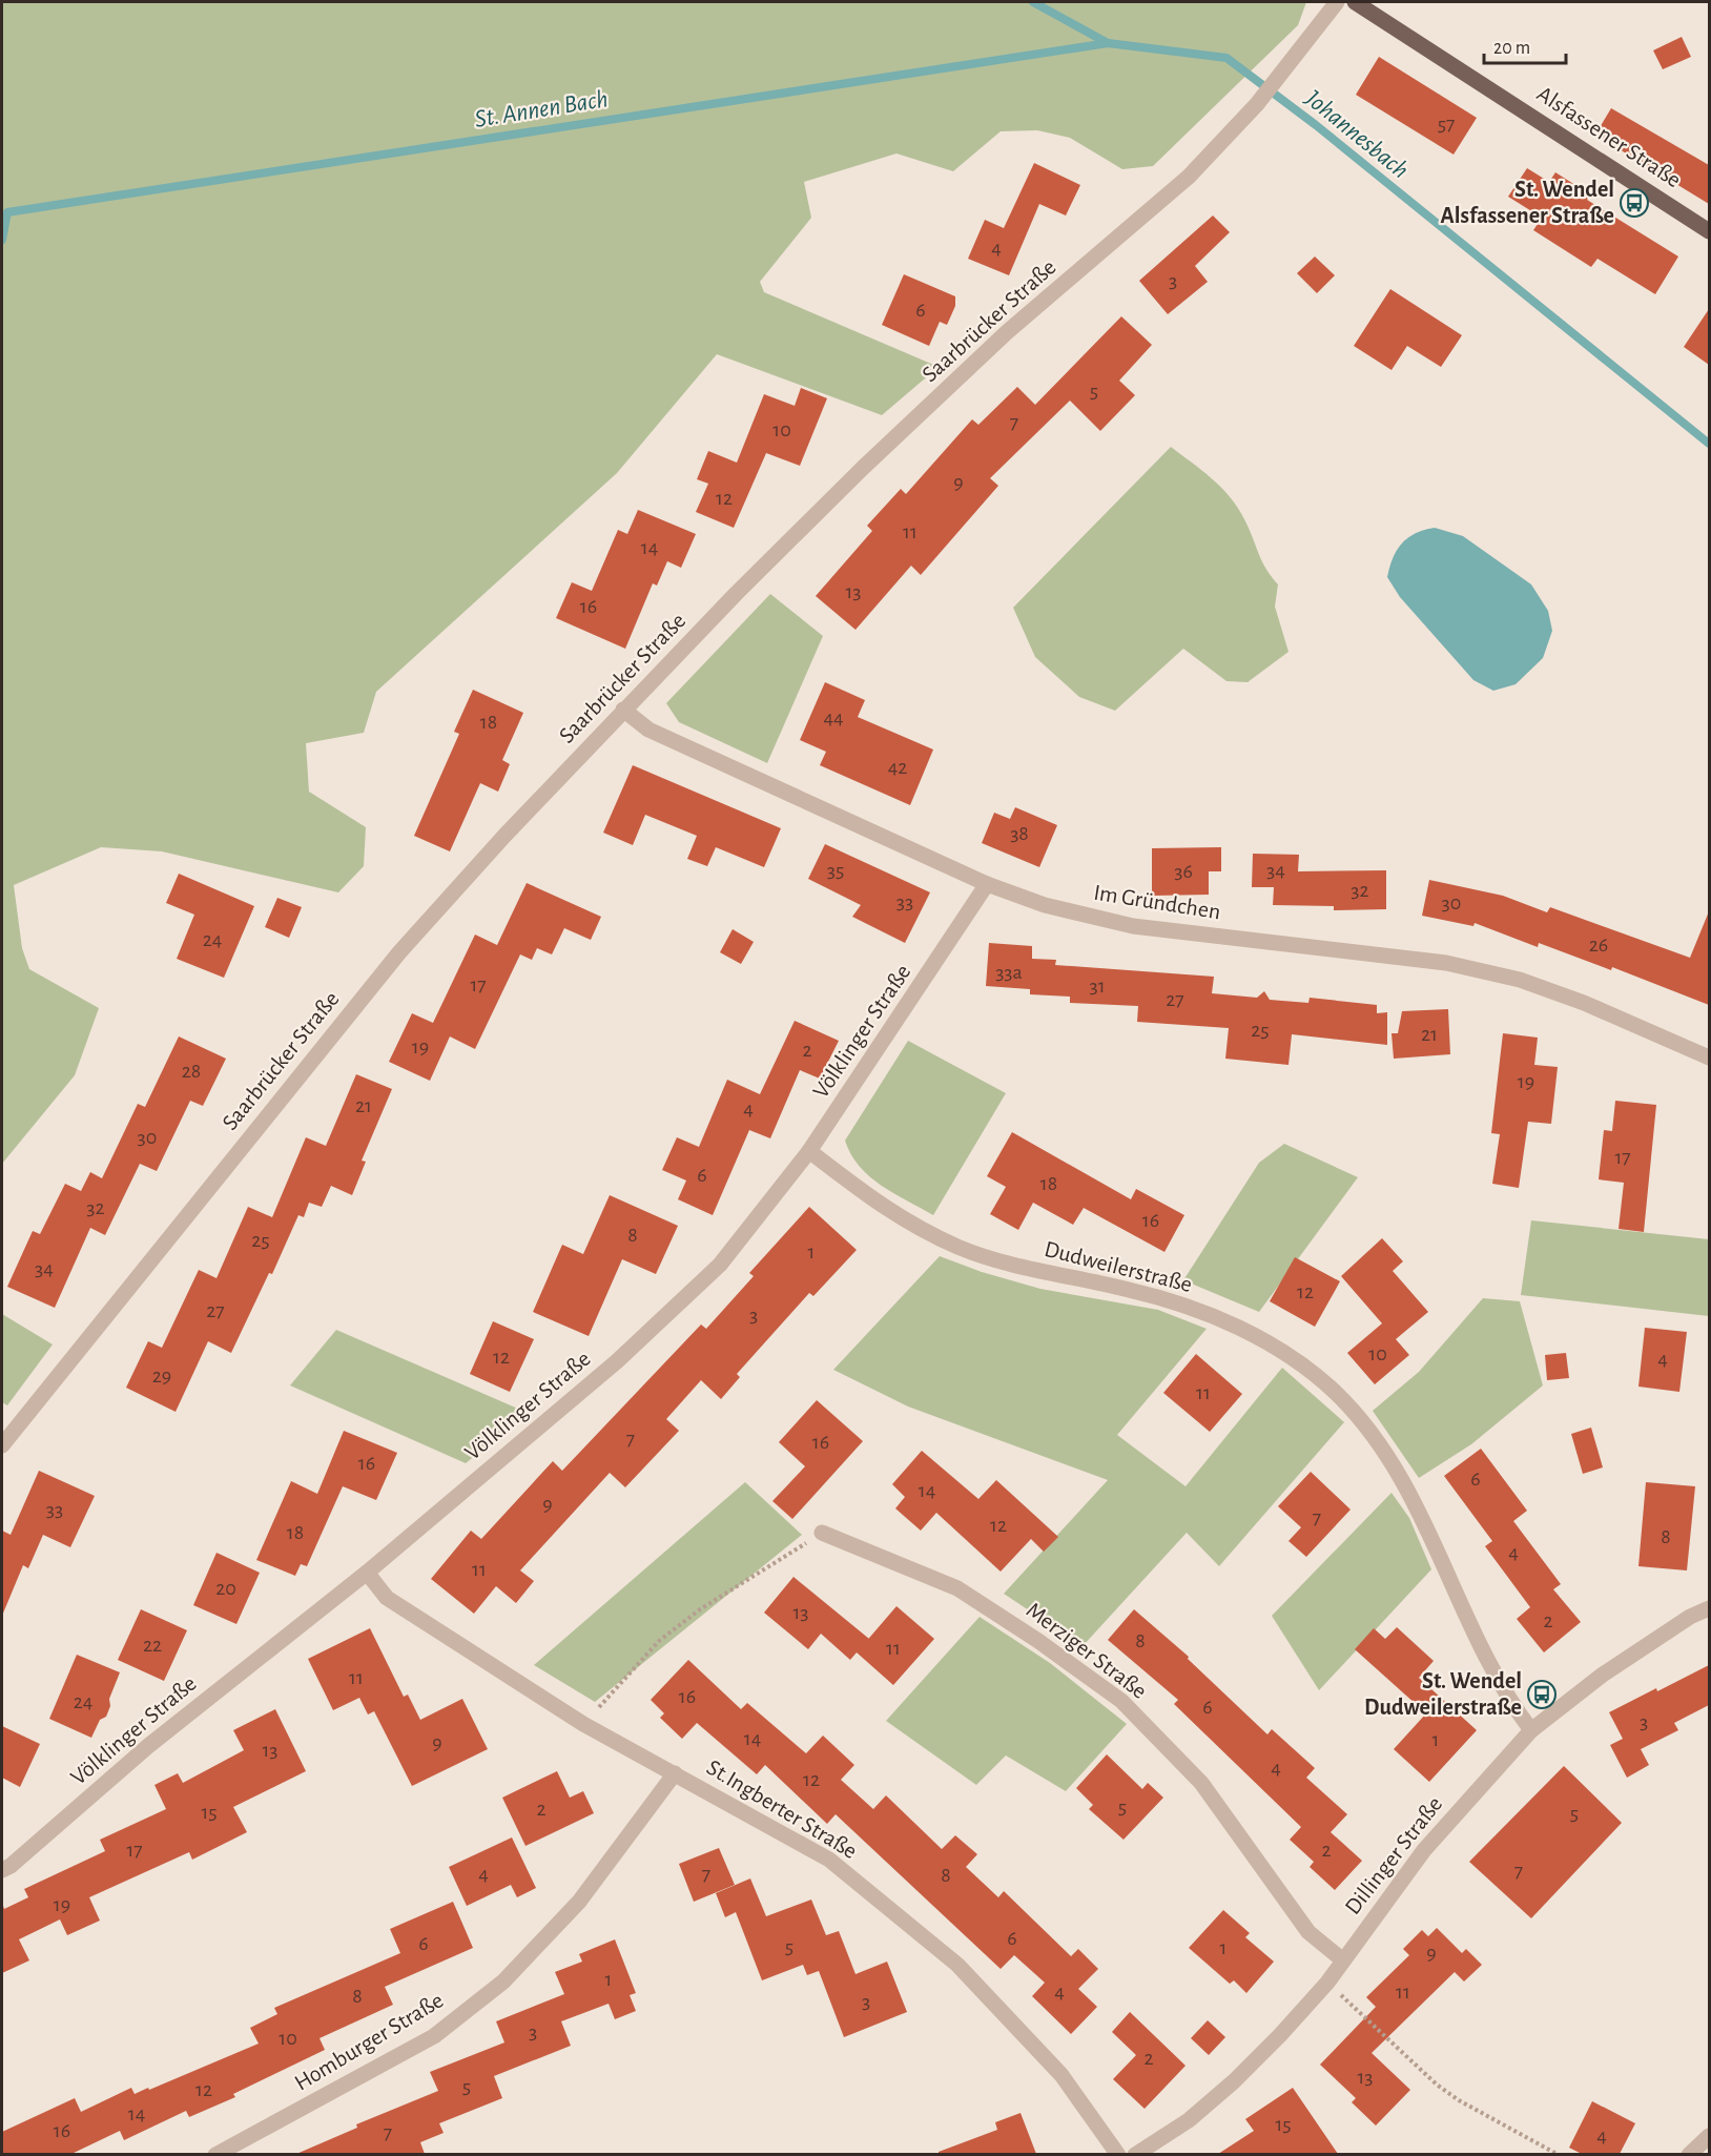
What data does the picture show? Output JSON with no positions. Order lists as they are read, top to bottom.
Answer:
{
  "streets": {
    "main road": ["Alsfassener Straße"],
    "street": [
      "Saarbrücker Straße",
      "Im Gründchen",
      "Völklinger Straße",
      "Dudweilerstraße",
      "Merziger Straße",
      "St.Ingberter Straße",
      "Dillinger Straße",
      "Homburger Straße"
    ]
  },
  "crossings": [
    ["Saarbrücker Straße", "Im Gründchen"],
    ["Im Gründchen", "Völklinger Straße"],
    ["Völklinger Straße", "Dudweilerstraße"],
    ["Völklinger Straße", "St.Ingberter Straße"],
    ["Dudweilerstraße", "Dillinger Straße"],
    ["Merziger Straße", "Dillinger Straße"],
    ["St.Ingberter Straße", "Homburger Straße"]
  ],
  "water": ["St. Annen Bach", "Johannesbach"],
  "places": {
    "bus stop": ["St. Wendel Alsfassener Straße", "St. Wendel Dudweilerstraße"]
  },
  "house_numbers": [
    "57",
    "4",
    "3",
    "6",
    "5",
    "7",
    "10",
    "9",
    "12",
    "11",
    "14",
    "13",
    "16",
    "44",
    "18",
    "42",
    "38",
    "35",
    "34",
    "36",
    "32",
    "33",
    "30",
    "24",
    "26",
    "33a",
    "17",
    "31",
    "27",
    "25",
    "21",
    "19",
    "2",
    "28",
    "19",
    "21",
    "4",
    "30",
    "17",
    "6",
    "18",
    "32",
    "16",
    "8",
    "25",
    "1",
    "34",
    "12",
    "27",
    "3",
    "10",
    "12",
    "4",
    "29",
    "11",
    "7",
    "16",
    "16",
    "6",
    "14",
    "9",
    "33",
    "7",
    "12",
    "18",
    "8",
    "4",
    "11",
    "20",
    "13",
    "2",
    "8",
    "22",
    "11",
    "11",
    "16",
    "24",
    "6",
    "3",
    "14",
    "1",
    "9",
    "13",
    "4",
    "12",
    "5",
    "2",
    "15",
    "5",
    "17",
    "2",
    "7",
    "4",
    "7",
    "8",
    "19",
    "6",
    "6",
    "5",
    "1",
    "9",
    "1",
    "4",
    "11",
    "8",
    "3",
    "3",
    "10",
    "2",
    "13",
    "5",
    "12",
    "14",
    "15",
    "16",
    "7",
    "4"
  ],
  "scale_bar": "20 m"
}
